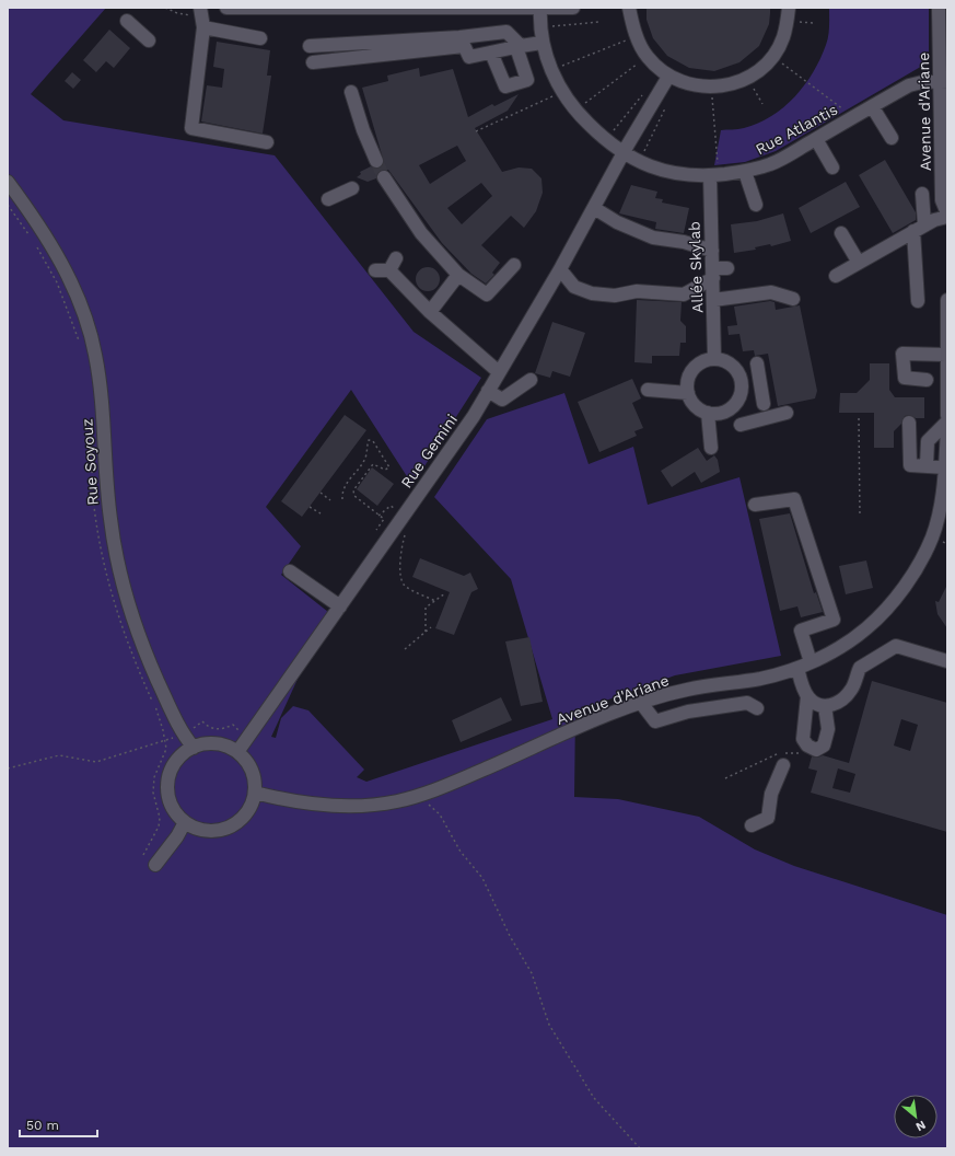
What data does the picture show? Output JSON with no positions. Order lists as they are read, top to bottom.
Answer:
{
  "streets": {
    "street": [
      "Avenue d'Ariane",
      "Rue Atlantis",
      "Allée Skylab",
      "Rue Gemini",
      "Rue Soyouz"
    ]
  },
  "crossings": [
    ["Avenue d'Ariane", "Rue Atlantis"],
    ["Avenue d'Ariane", "Rue Gemini"],
    ["Avenue d'Ariane", "Rue Soyouz"],
    ["Rue Atlantis", "Allée Skylab"],
    ["Rue Atlantis", "Rue Gemini"],
    ["Rue Gemini", "Rue Soyouz"]
  ],
  "scale_bar": "50 m",
  "north": "bottom right"
}
